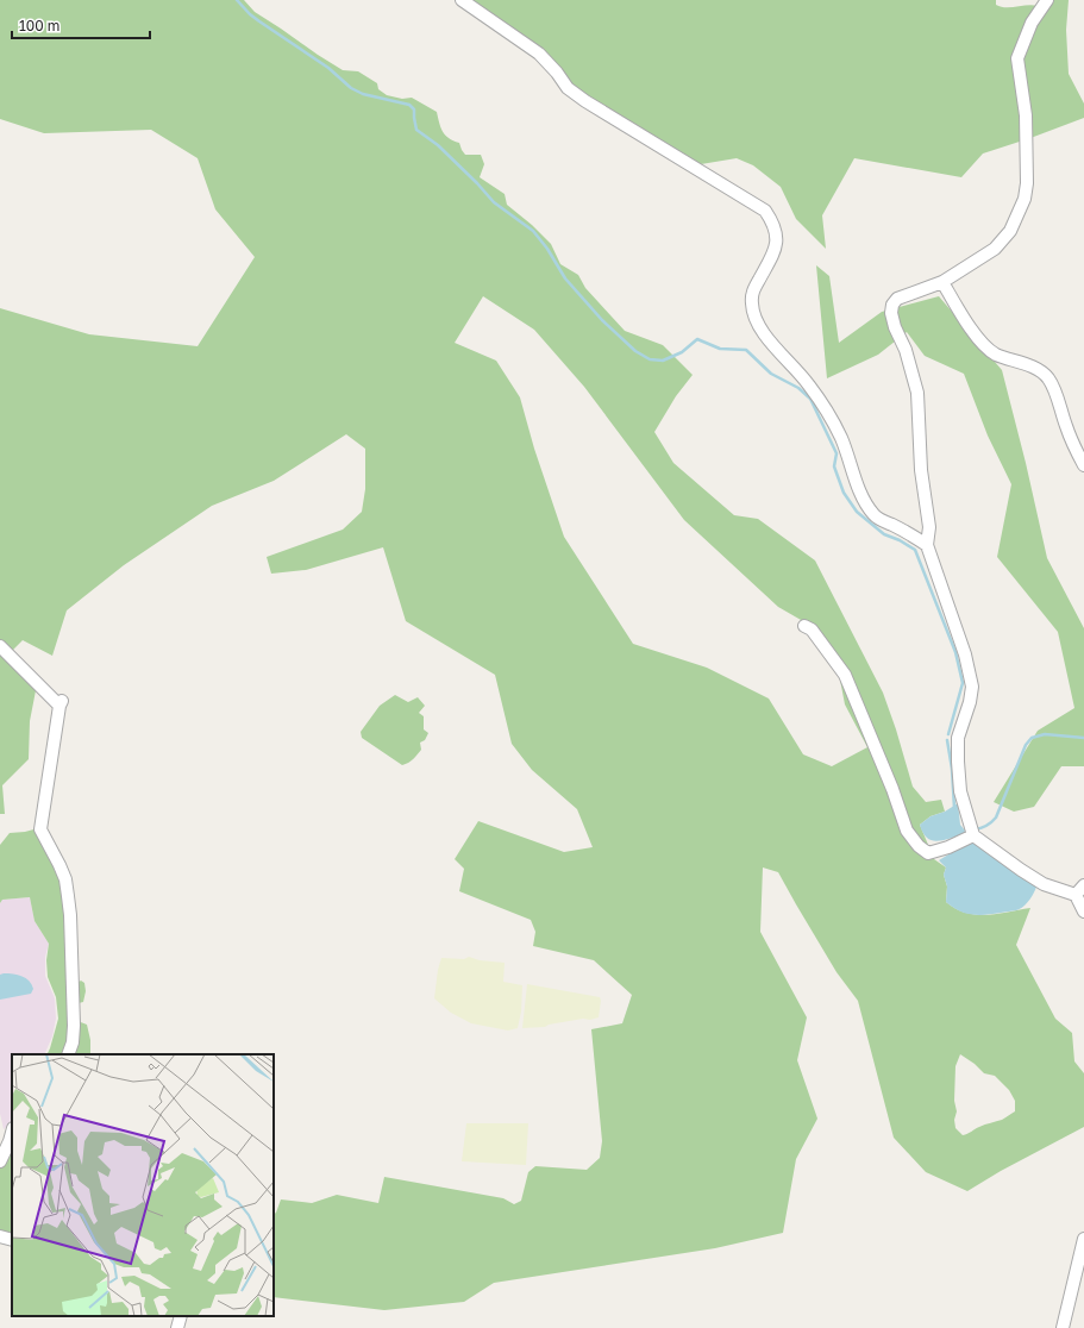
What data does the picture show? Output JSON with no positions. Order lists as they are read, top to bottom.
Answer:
{
  "scale_bar": "100 m"
}
